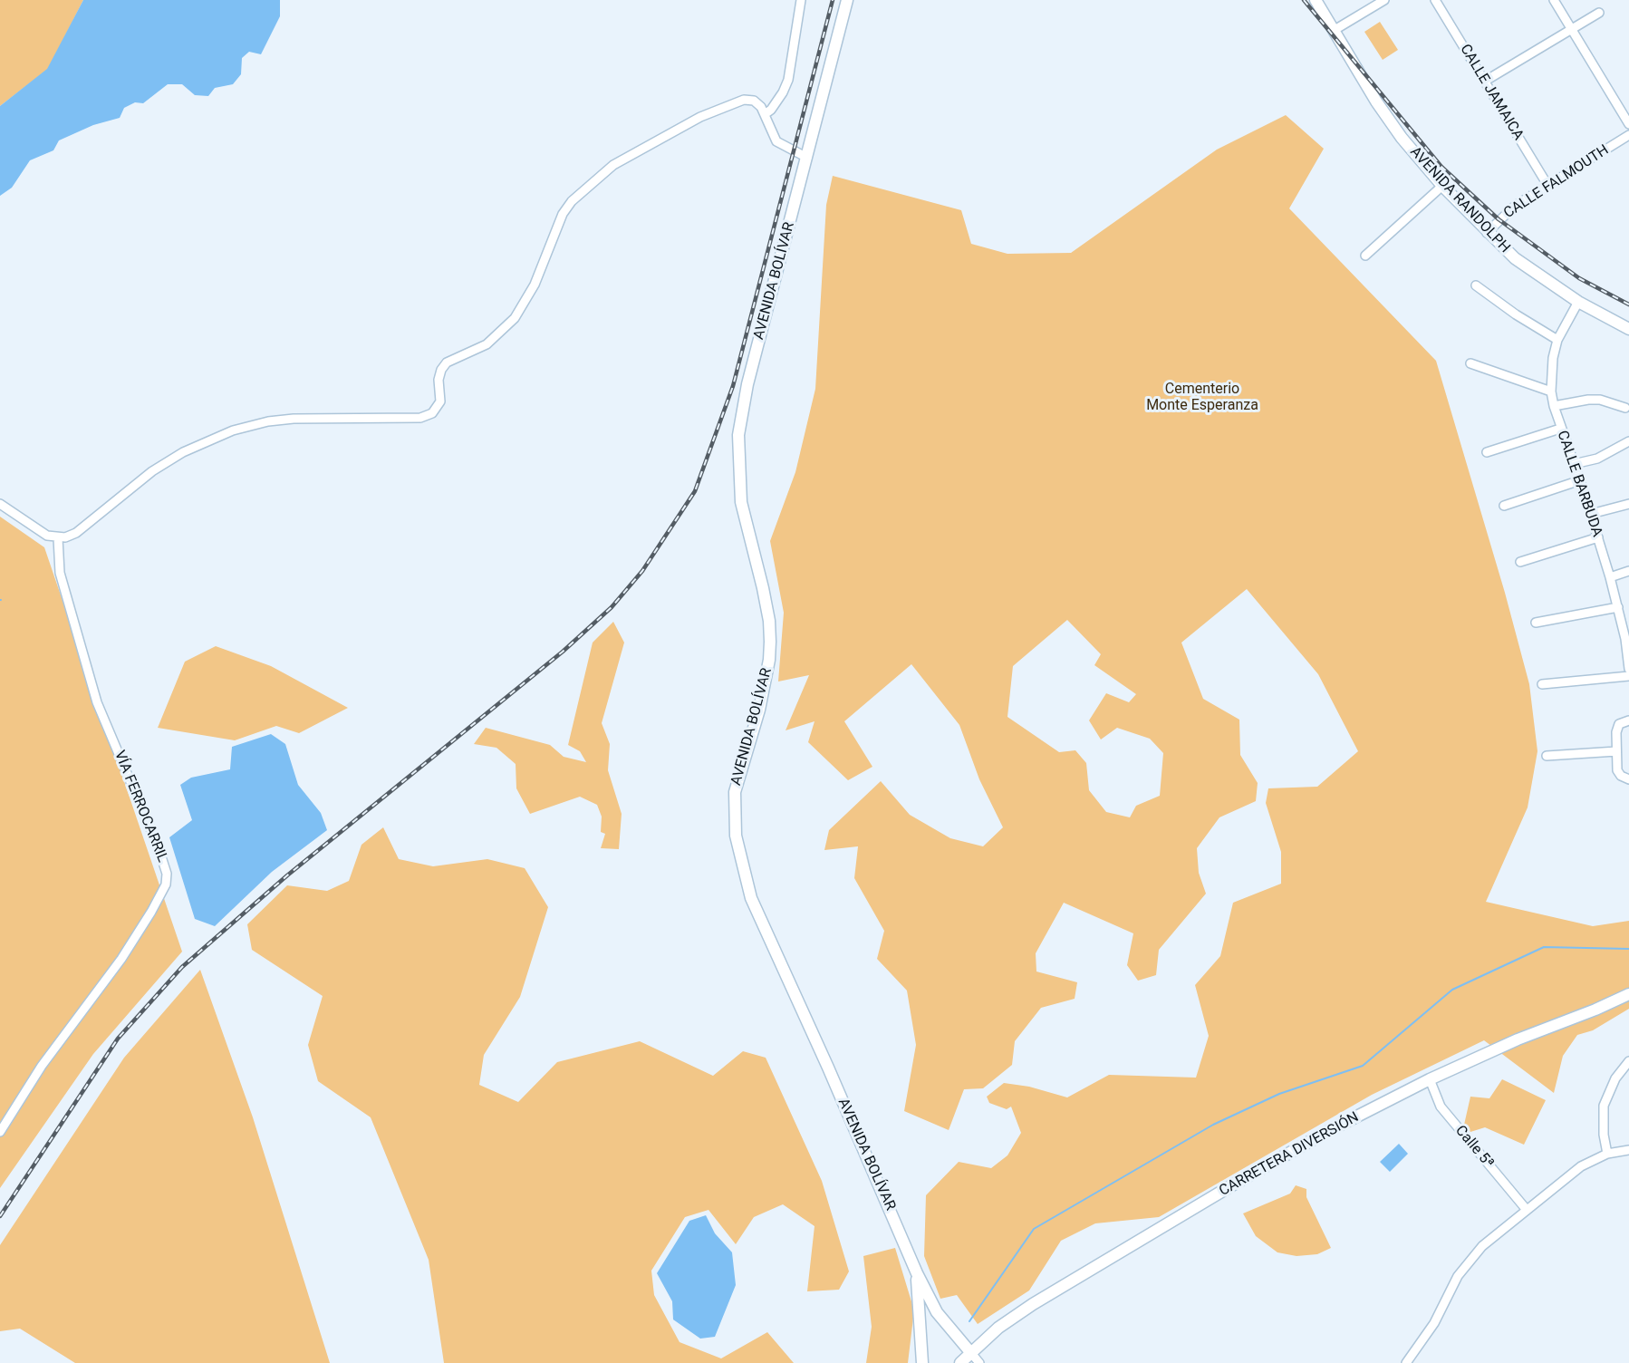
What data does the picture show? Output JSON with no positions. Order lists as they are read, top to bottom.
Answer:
{
  "streets": {
    "main road": ["AVENIDA RANDOLPH", "AVENIDA BOLÍVAR", "CARRETERA DIVERSIÓN"],
    "street": [
      "CALLE JAMAICA",
      "CALLE FALMOUTH",
      "CALLE BARBUDA",
      "VÍA FERROCARRIL",
      "Calle 5ª"
    ]
  },
  "crossings": [
    ["CALLE JAMAICA", "CALLE FALMOUTH"],
    ["CALLE FALMOUTH", "AVENIDA RANDOLPH"],
    ["AVENIDA RANDOLPH", "CALLE BARBUDA"],
    ["AVENIDA BOLÍVAR", "CARRETERA DIVERSIÓN"],
    ["Calle 5ª", "CARRETERA DIVERSIÓN"]
  ],
  "parks": ["Cementerio Monte Esperanza"]
}
